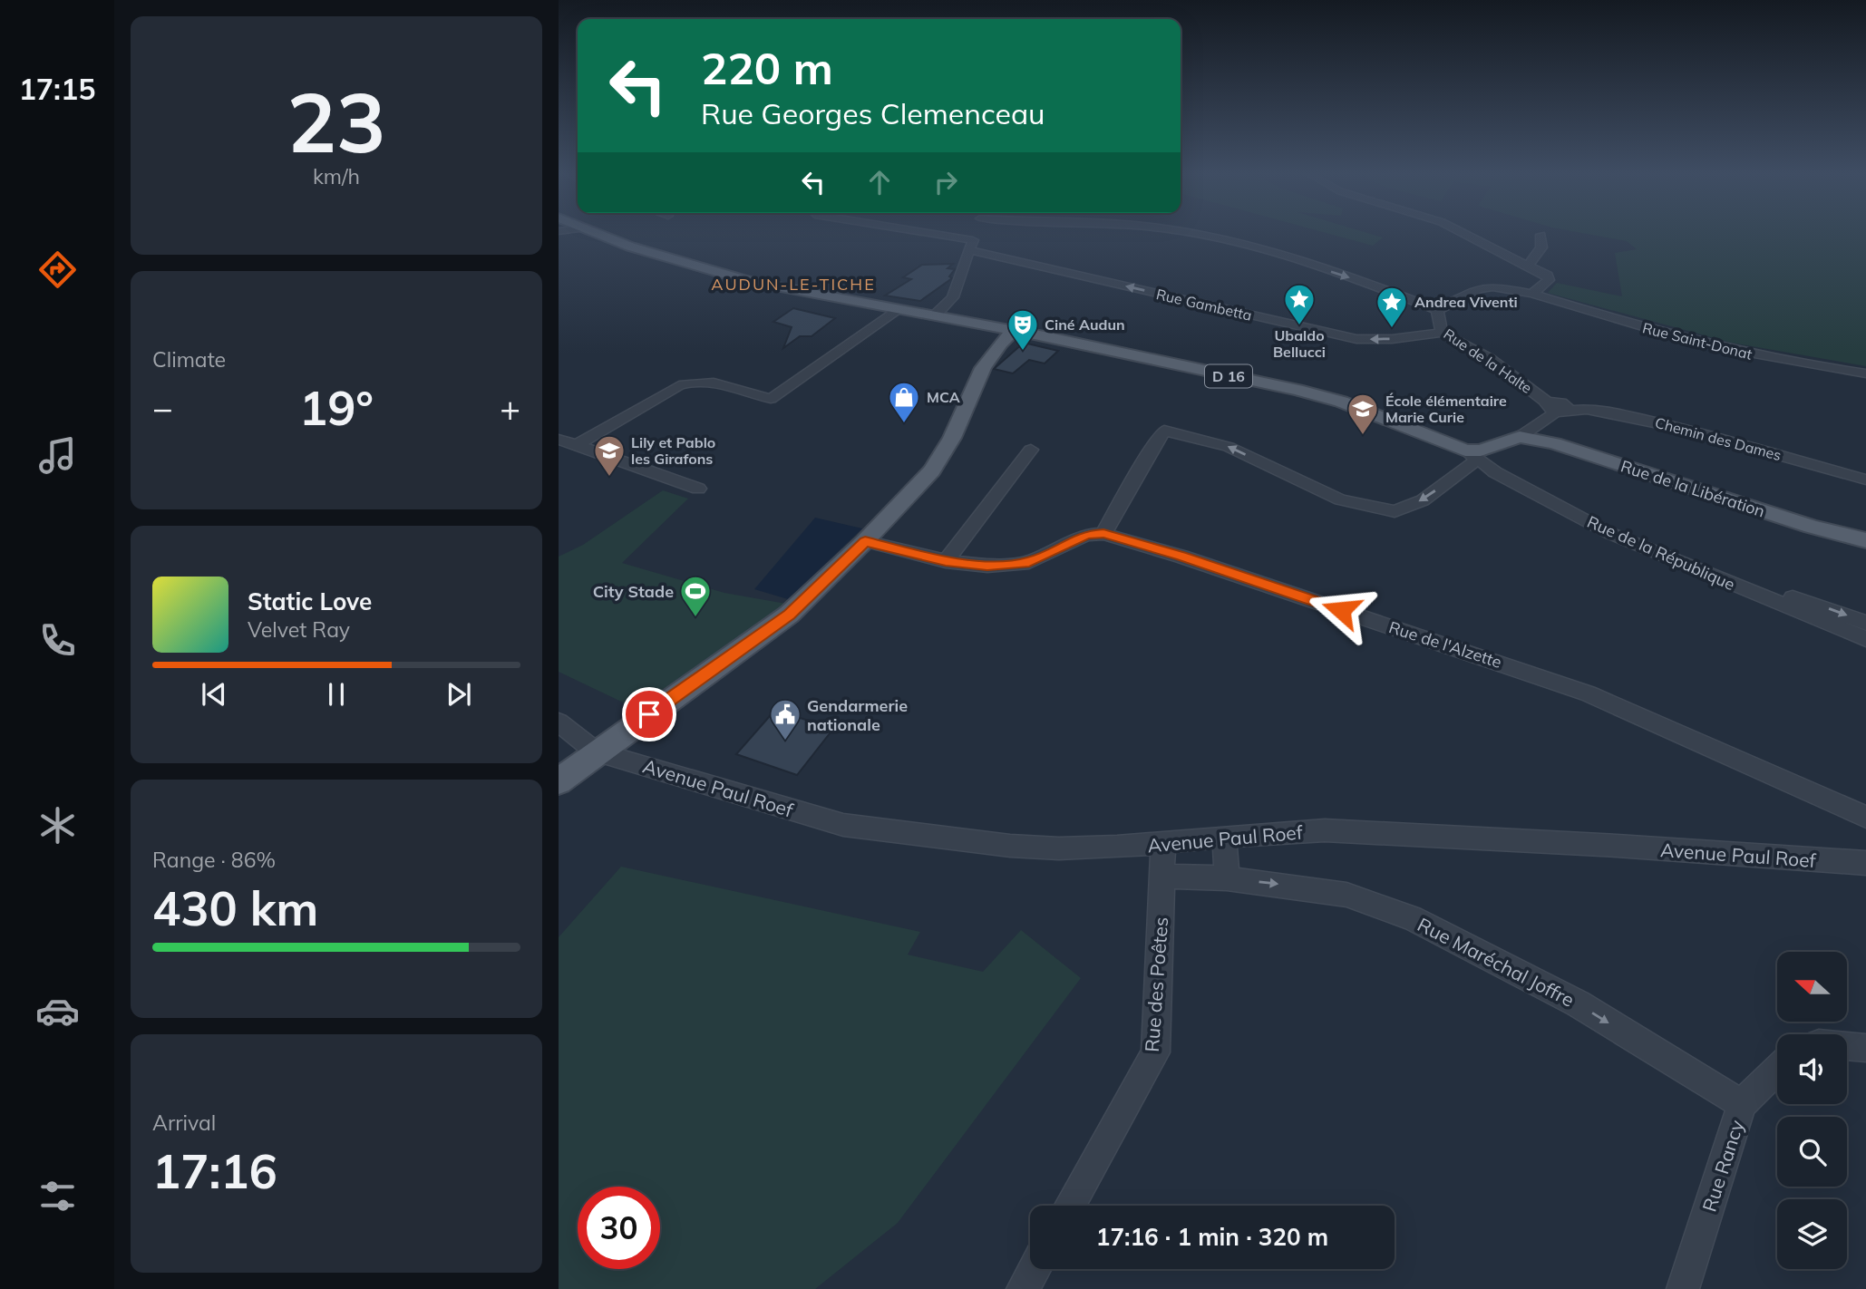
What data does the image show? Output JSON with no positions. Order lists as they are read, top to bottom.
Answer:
{
  "streets": {
    "main road": ["D 16", "Rue de la Libération"],
    "street": [
      "Rue Gambetta",
      "Rue Saint-Donat",
      "Rue de la Halte",
      "Chemin des Dames",
      "Rue de la République",
      "Rue de l'Alzette",
      "Avenue Paul Roef",
      "Rue Maréchal Joffre",
      "Rue des Poêtes",
      "Rue Rancy"
    ]
  },
  "crossings": [
    ["Rue Gambetta", "Rue de la Halte"],
    ["Rue Saint-Donat", "Rue de la Halte"],
    ["Rue de la Halte", "Chemin des Dames"],
    ["D 16", "Rue de la République"],
    ["Avenue Paul Roef", "Rue des Poêtes"],
    ["Rue Maréchal Joffre", "Rue des Poêtes"],
    ["Rue Maréchal Joffre", "Rue Rancy"]
  ],
  "one_way": ["Rue Maréchal Joffre"],
  "districts": ["AUDUN-LE-TICHE"],
  "places": {
    "place": ["Ubaldo Bellucci", "Andrea Viventi"],
    "theatre": ["Ciné Audun"],
    "shop": ["MCA"],
    "school or university": ["École élémentaire Marie Curie", "Lily et Pablo les Girafons"],
    "sports": ["City Stade"],
    "public building": ["Gendarmerie nationale"]
  },
  "north": "left",
  "page": {
    "tabs": "17:15",
    "tile": [
      ["23", "km/h"],
      "Climate",
      ["Range · 86%", "430 km"],
      ["Arrival", "17:16"]
    ],
    "turn": ["220 m", "Rue Georges Clemenceau"],
    "heat": ["−", "19°", "+"],
    "song": ["Static Love", "Velvet Ray"],
    "limit": "30",
    "trip": "17:16 · 1 min · 320 m"
  }
}
